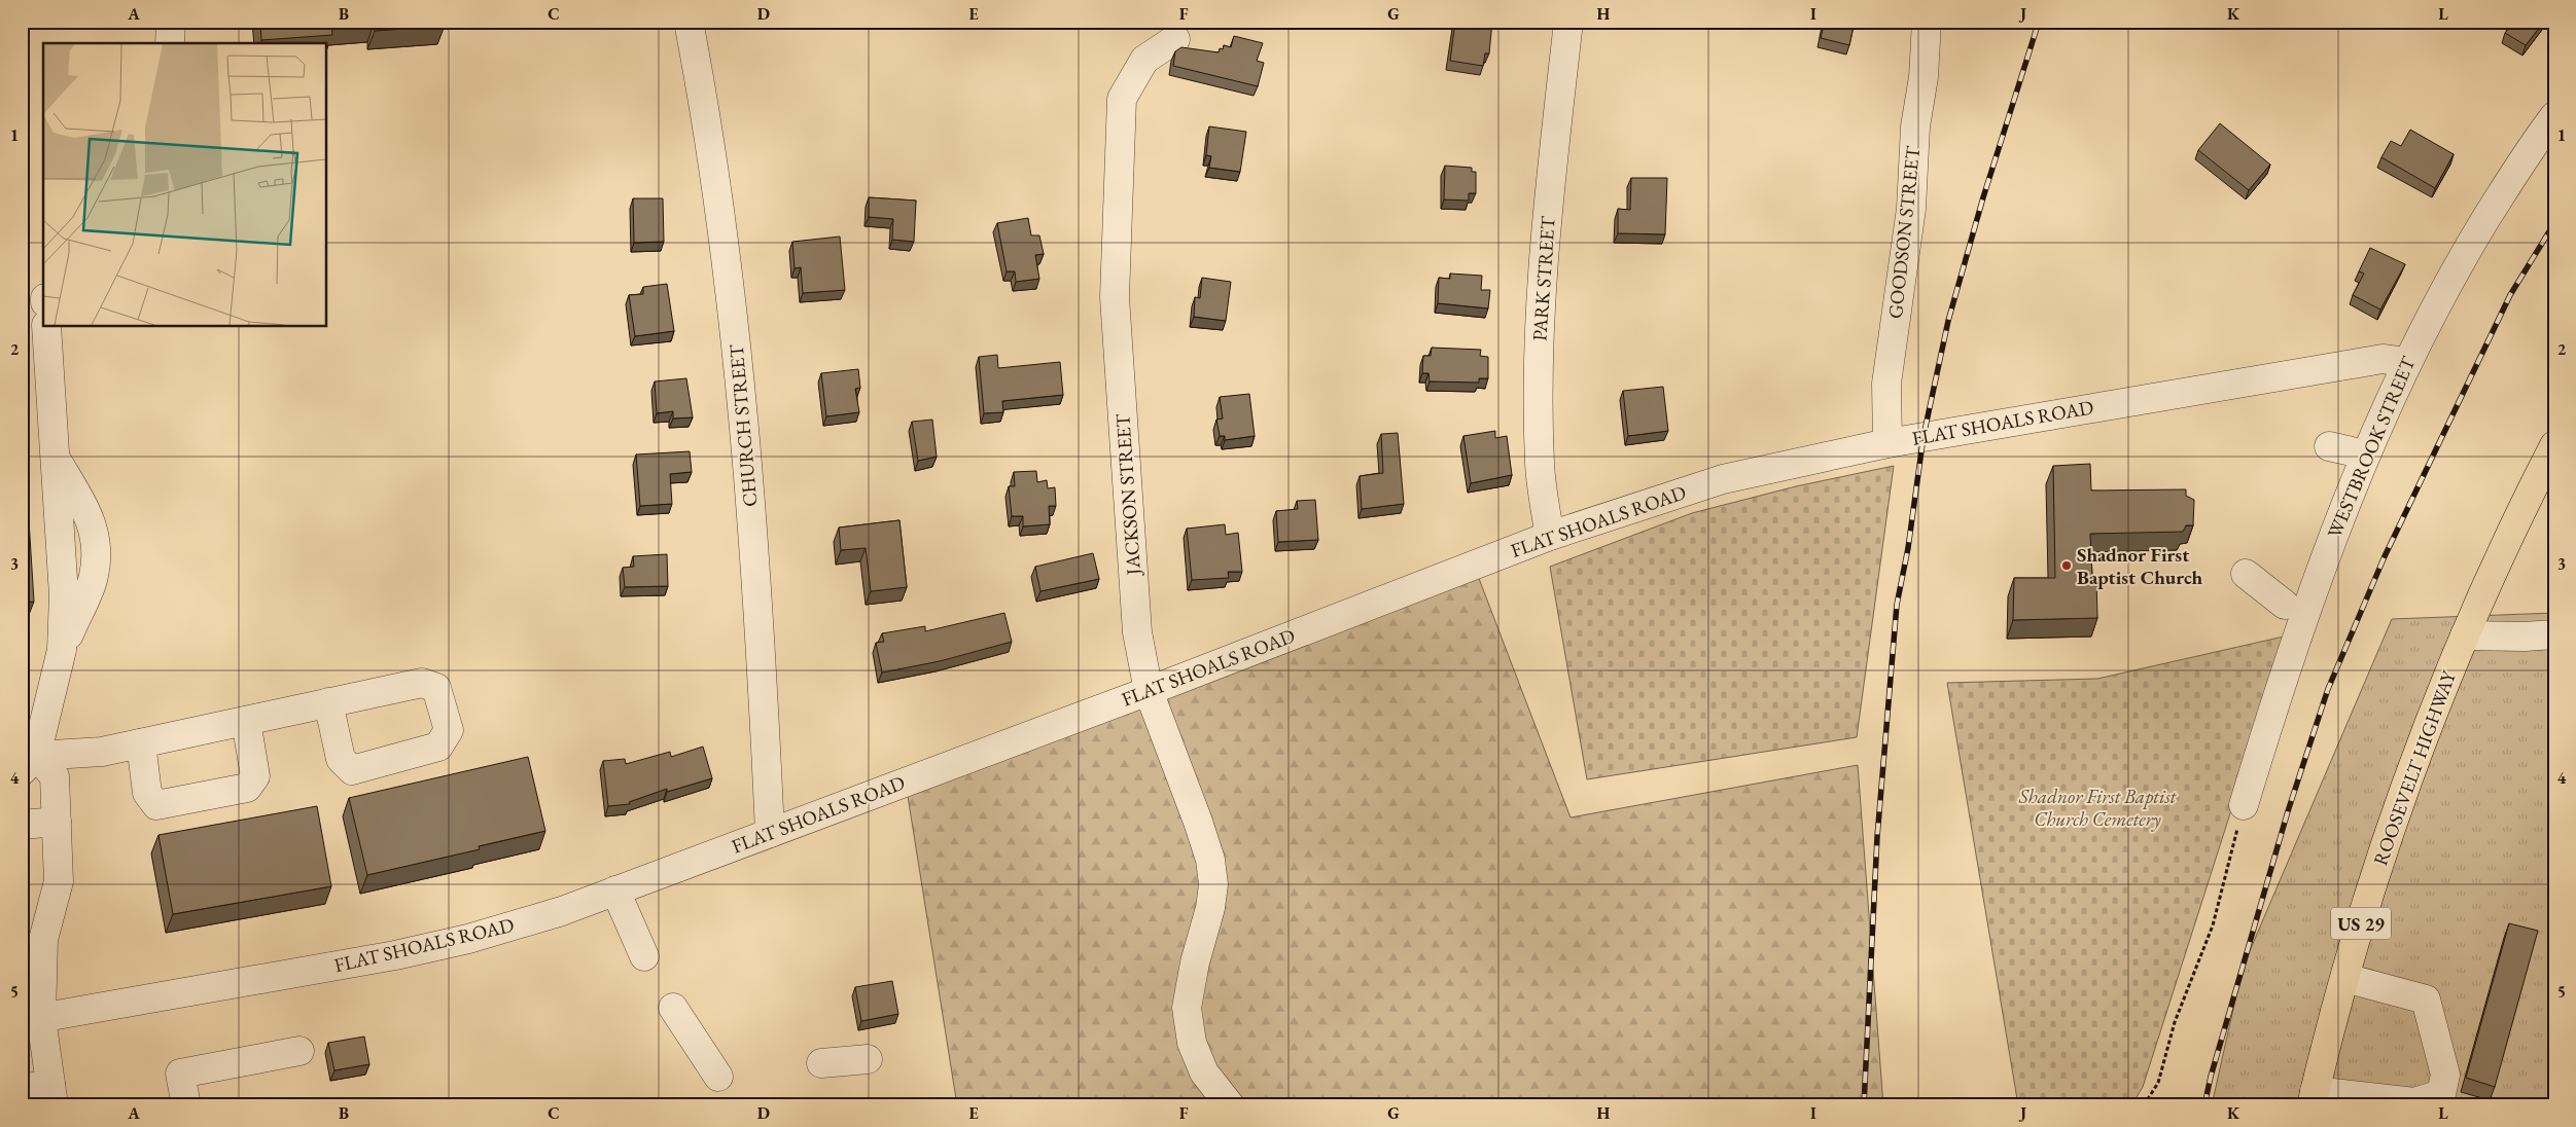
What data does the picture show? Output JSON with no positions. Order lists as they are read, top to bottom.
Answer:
{
  "streets": {
    "main road": ["ROOSEVELT HIGHWAY", "US 29"],
    "street": [
      "GOODSON STREET",
      "PARK STREET",
      "FLAT SHOALS ROAD",
      "CHURCH STREET",
      "WESTBROOK STREET",
      "JACKSON STREET"
    ]
  },
  "crossings": [
    ["GOODSON STREET", "FLAT SHOALS ROAD"],
    ["PARK STREET", "FLAT SHOALS ROAD"],
    ["FLAT SHOALS ROAD", "CHURCH STREET"],
    ["FLAT SHOALS ROAD", "WESTBROOK STREET"],
    ["FLAT SHOALS ROAD", "JACKSON STREET"]
  ],
  "parks": ["Shadnor First Baptist Church Cemetery"],
  "places": ["Shadnor First Baptist Church"],
  "grid": {
    "columns": [
      "A",
      "B",
      "C",
      "D",
      "E",
      "F",
      "G",
      "H",
      "I",
      "J",
      "K",
      "L"
    ],
    "rows": [
      "1",
      "2",
      "3",
      "4",
      "5"
    ]
  }
}
